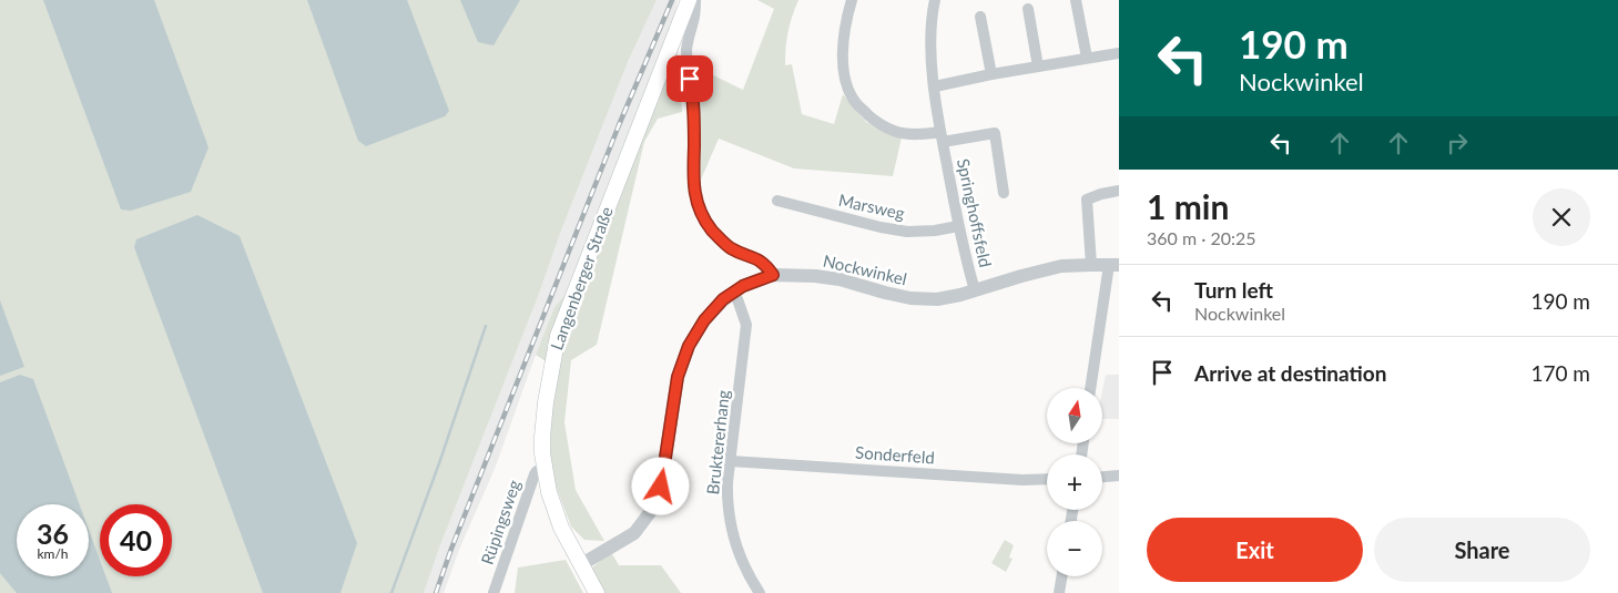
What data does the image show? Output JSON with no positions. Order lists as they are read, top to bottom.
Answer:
{
  "streets": {
    "main road": ["Langenberger Straße"],
    "street": [
      "Marsweg",
      "Springhoffsfeld",
      "Nockwinkel",
      "Bruktererhang",
      "Sonderfeld",
      "Rüpingsweg"
    ]
  },
  "crossings": [
    ["Marsweg", "Springhoffsfeld"],
    ["Springhoffsfeld", "Nockwinkel"],
    ["Langenberger Straße", "Rüpingsweg"],
    ["Bruktererhang", "Sonderfeld"]
  ],
  "north": "top",
  "page": {
    "turn": ["190 m", "Nockwinkel"],
    "heading": ["1 min", "360 m · 20:25"],
    "list": [
      {
        "name": "Turn left",
        "note": "Nockwinkel",
        "value": "190 m"
      },
      {
        "name": "Arrive at destination",
        "value": "170 m"
      }
    ],
    "map_buttons": ["+", "−"],
    "speed": "36 km/h",
    "limit": "40",
    "buttons": ["Exit", "Share"]
  }
}
